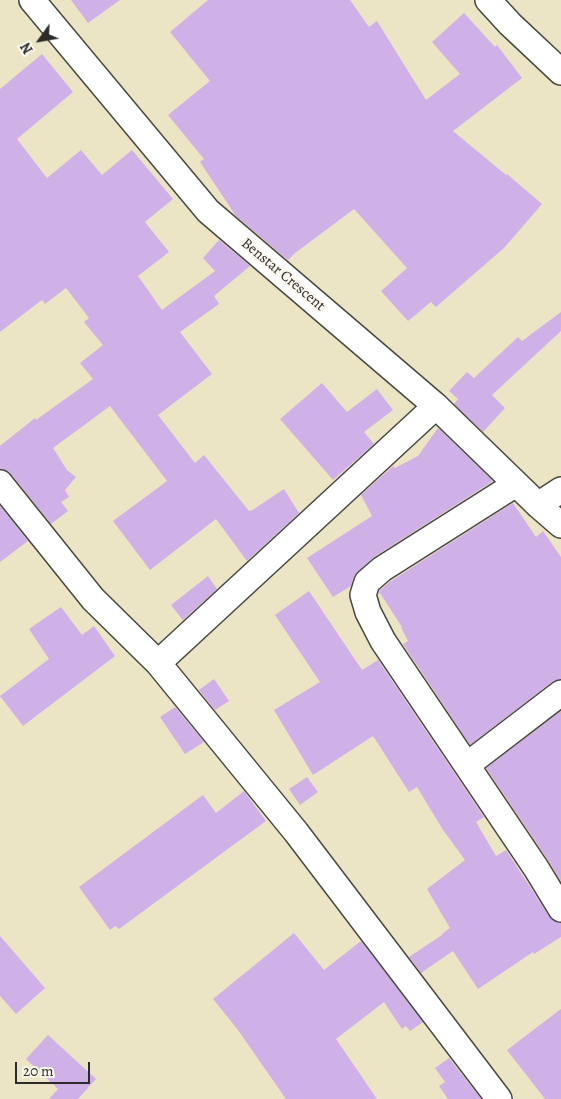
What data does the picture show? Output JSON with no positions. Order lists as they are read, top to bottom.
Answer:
{
  "streets": {
    "street": ["Benstar Crescent"]
  },
  "scale_bar": "20 m",
  "north": "bottom left"
}
